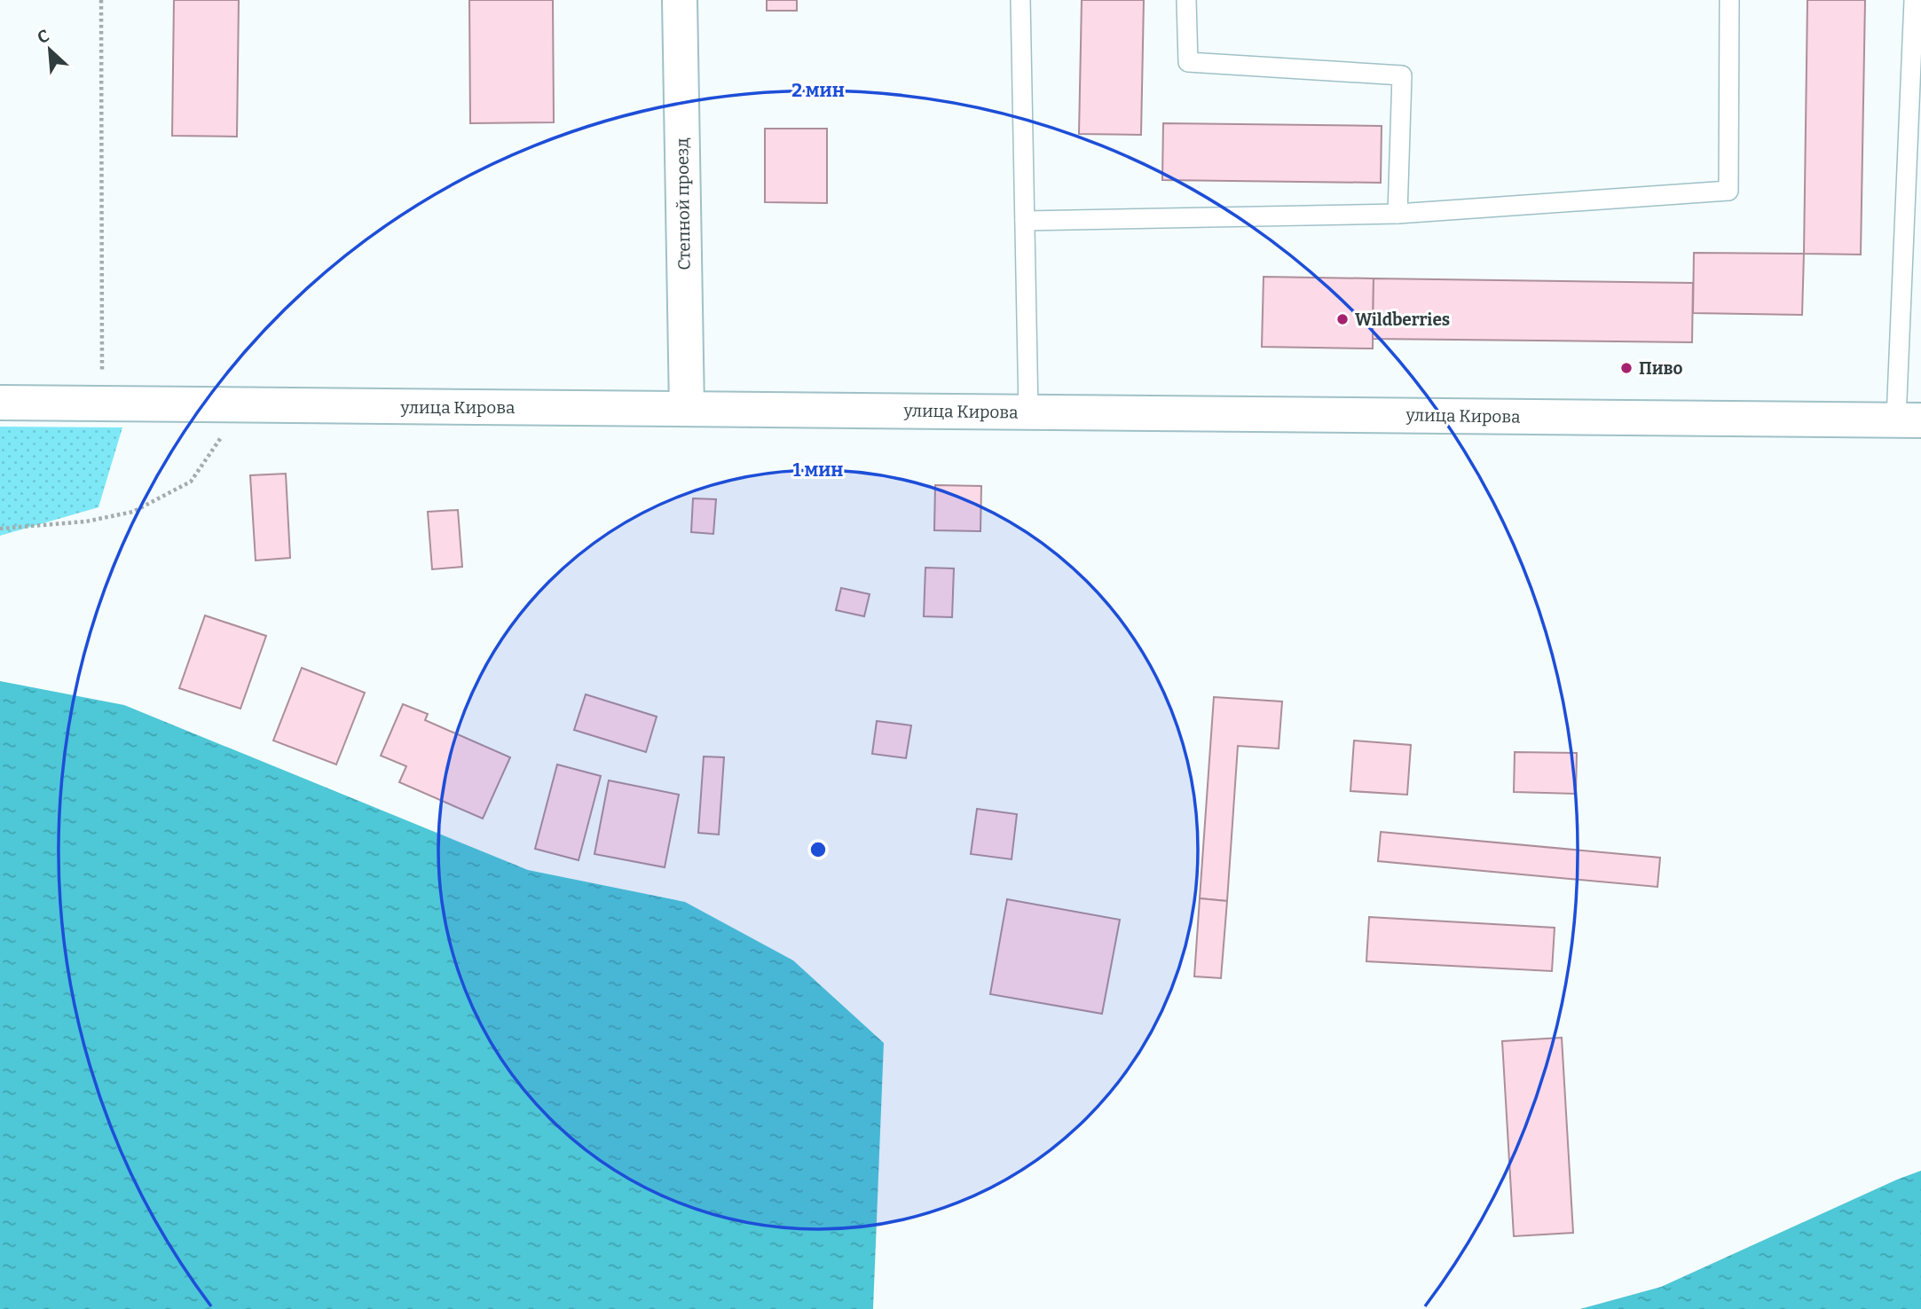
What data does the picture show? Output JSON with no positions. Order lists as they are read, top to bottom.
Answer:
{
  "streets": {
    "main road": ["Степной проезд", "улица Кирова"]
  },
  "crossings": [
    ["Степной проезд", "улица Кирова"]
  ],
  "places": ["Wildberries", "Пиво"],
  "north": "top left",
  "rings": ["2 мин", "1 мин"]
}
